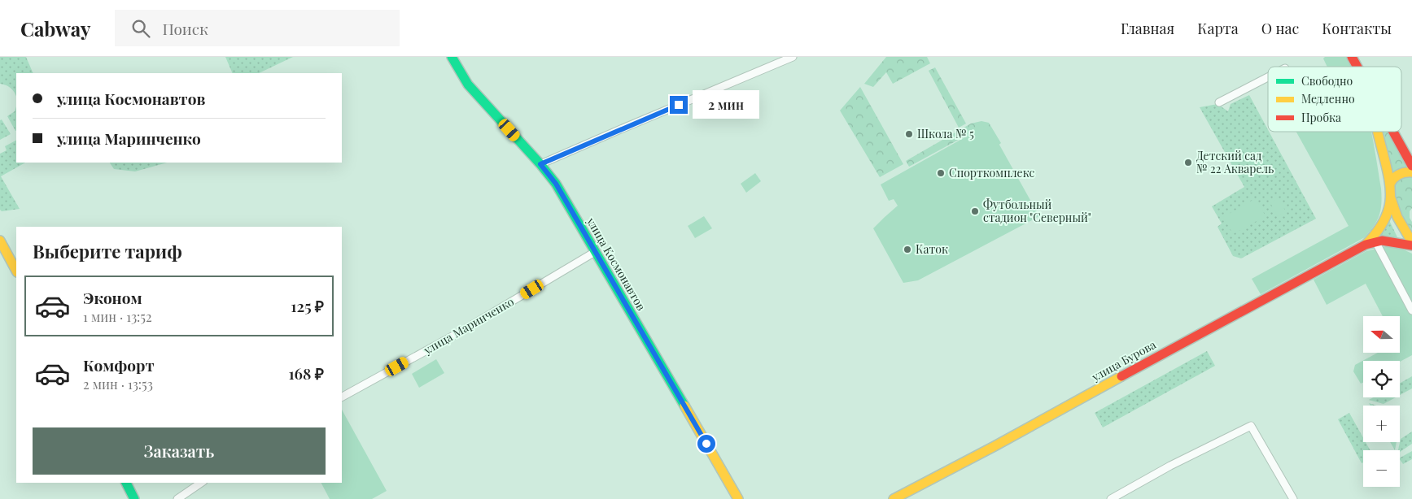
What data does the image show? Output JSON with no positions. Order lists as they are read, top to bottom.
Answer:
{
  "streets": {
    "main road": ["улица Космонавтов", "улица Бурова"],
    "street": ["улица Маринченко"]
  },
  "crossings": [
    ["улица Космонавтов", "улица Маринченко"]
  ],
  "places": [
    "Школа № 5",
    "Детский сад № 22 Акварель",
    "Спорткомплекс",
    "Футбольный стадион \"Северный\"",
    "Каток"
  ],
  "legend": ["Свободно", "Медленно", "Пробка"],
  "north": "left",
  "page": {
    "header": "Cabway",
    "search": "Поиск",
    "nav": [
      "Главная",
      "Карта",
      "О нас",
      "Контакты"
    ],
    "banner": ["улица Космонавтов", "улица Маринченко"],
    "bubble": "2 мин",
    "heading": "Выберите тариф",
    "list": [
      {
        "name": "Эконом",
        "note": "1 мин · 13:52",
        "value": "125 ₽"
      },
      {
        "name": "Комфорт",
        "note": "2 мин · 13:53",
        "value": "168 ₽"
      }
    ],
    "map_buttons": ["+", "−"],
    "buttons": "Заказать"
  }
}
